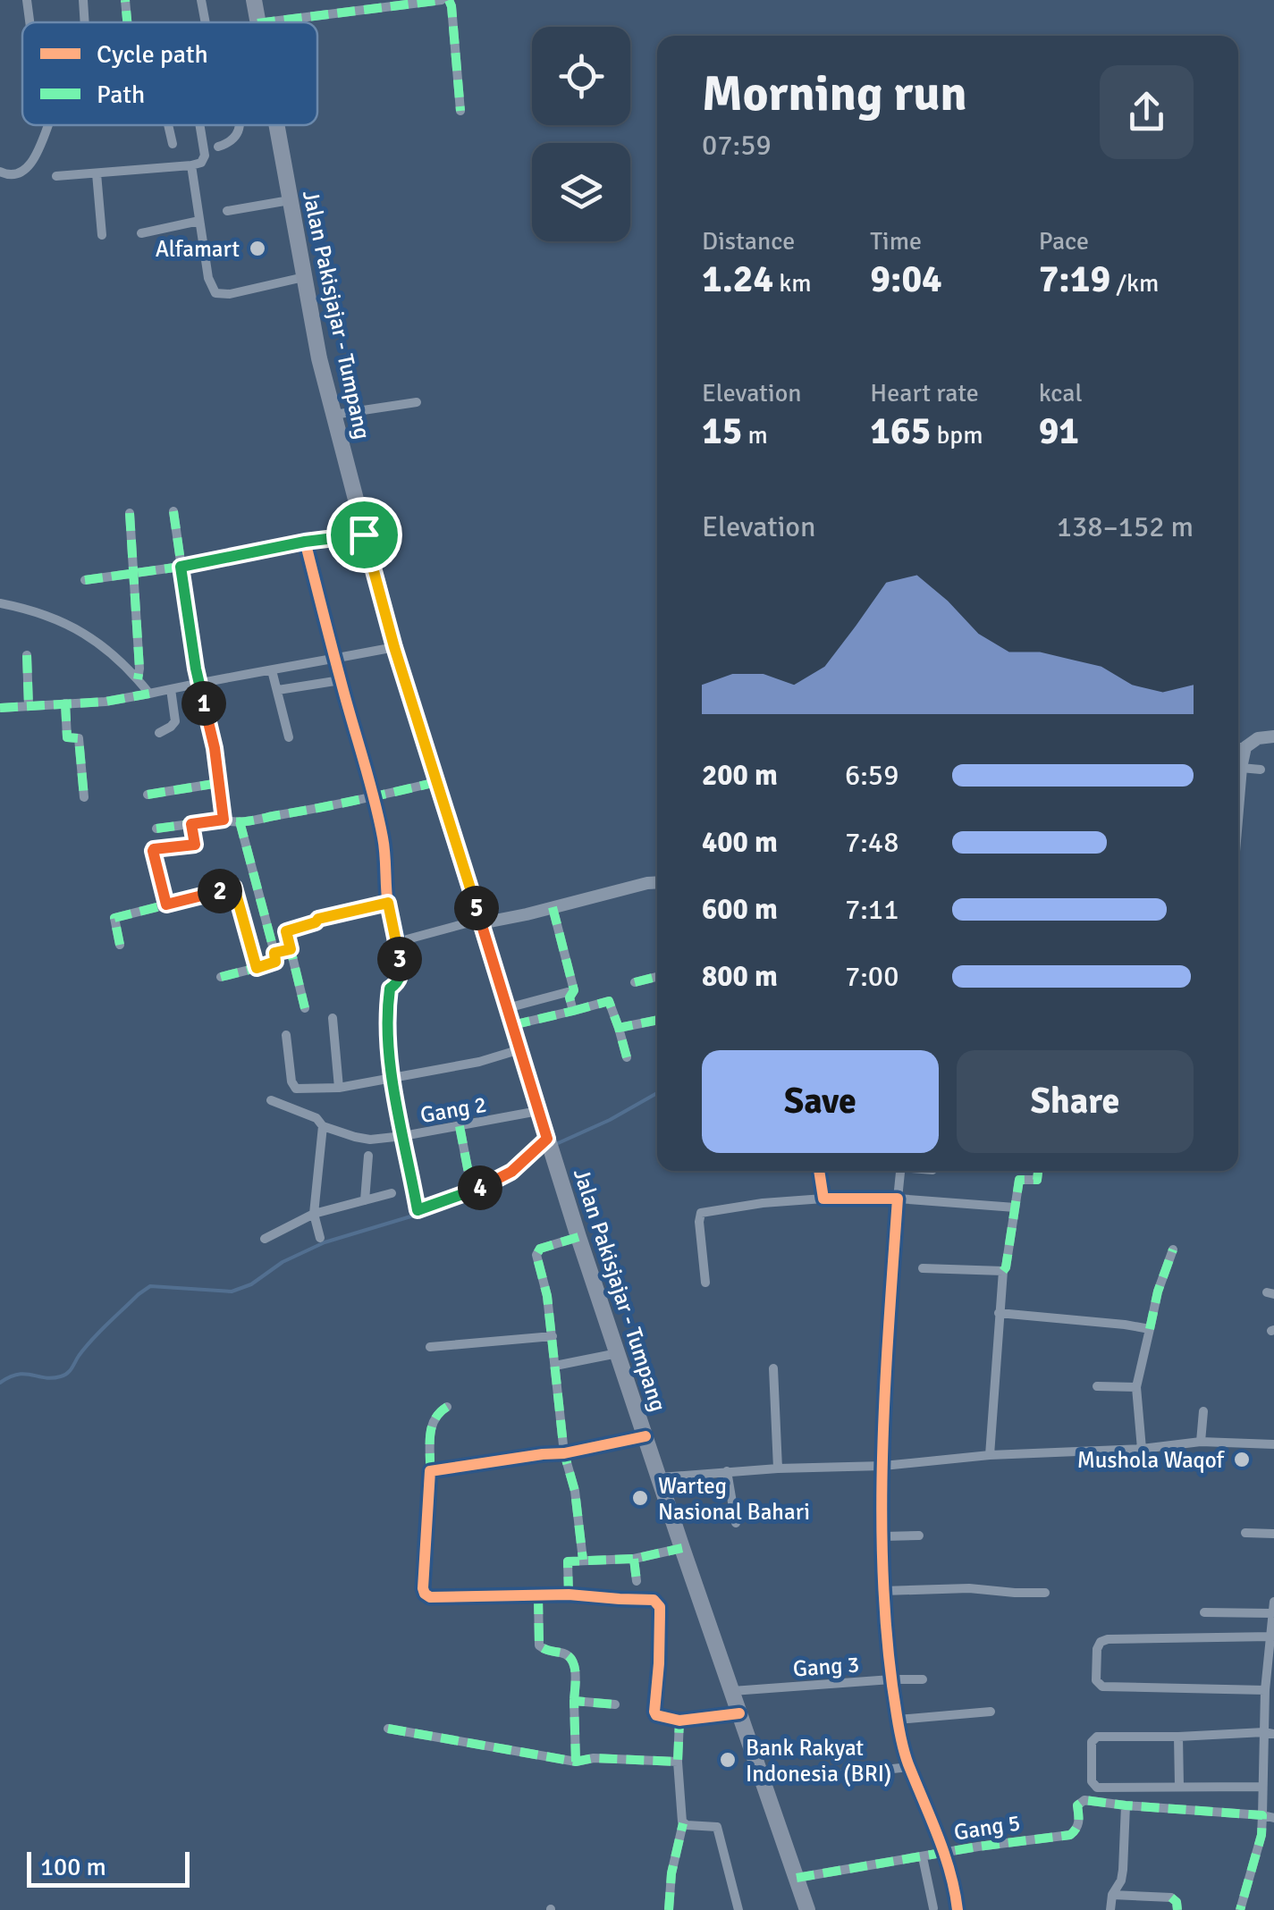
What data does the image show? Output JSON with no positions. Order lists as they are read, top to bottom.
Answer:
{
  "streets": {
    "main road": ["Jalan Pakisjajar - Tumpang"],
    "street": ["Gang 2", "Gang 3", "Gang 5"]
  },
  "crossings": [
    ["Jalan Pakisjajar - Tumpang", "Gang 2"],
    ["Jalan Pakisjajar - Tumpang", "Gang 3"],
    ["Jalan Pakisjajar - Tumpang", "Gang 5"]
  ],
  "places": [
    "Alfamart",
    "Mushola Waqof",
    "Warteg Nasional Bahari",
    "Bank Rakyat Indonesia (BRI)"
  ],
  "legend": ["Cycle path", "Path"],
  "scale_bar": "100 m",
  "page": {
    "heading": ["Morning run", "07:59"],
    "stats": [
      ["Distance", "1.24 km"],
      ["Time", "9:04"],
      ["Pace", "7:19 /km"],
      ["Elevation", "15 m"],
      ["Heart rate", "165 bpm"],
      ["kcal", "91"]
    ],
    "chart": ["Elevation", "138–152 m"],
    "pins": [
      "1",
      "2",
      "5",
      "3",
      "4"
    ],
    "list": [
      {
        "name": "200 m",
        "note": "6:59"
      },
      {
        "name": "400 m",
        "note": "7:48"
      },
      {
        "name": "600 m",
        "note": "7:11"
      },
      {
        "name": "800 m",
        "note": "7:00"
      }
    ],
    "buttons": ["Save", "Share"],
    "scale": "100 m"
  }
}
